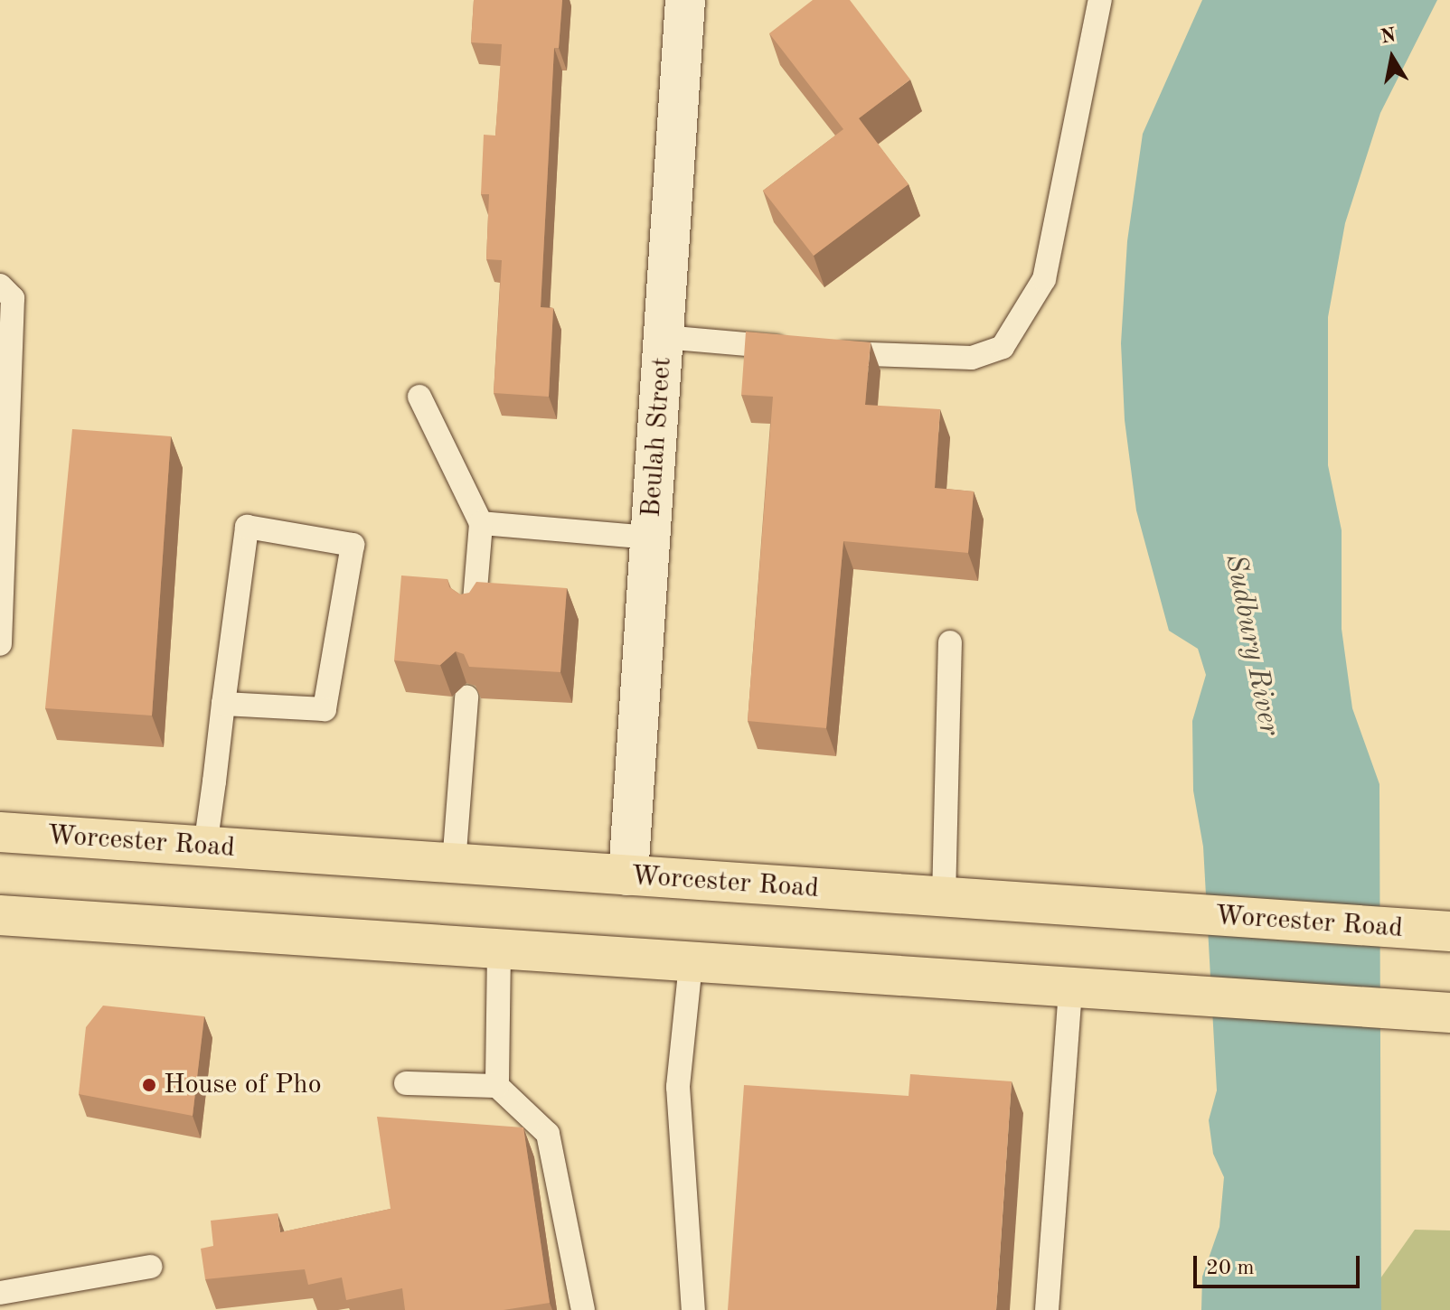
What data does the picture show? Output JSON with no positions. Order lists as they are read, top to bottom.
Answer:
{
  "streets": {
    "highway": ["Worcester Road"],
    "street": ["Beulah Street"]
  },
  "crossings": [
    ["Beulah Street", "Worcester Road"]
  ],
  "water": ["Sudbury River"],
  "places": ["House of Pho"],
  "scale_bar": "20 m",
  "north": "top"
}
